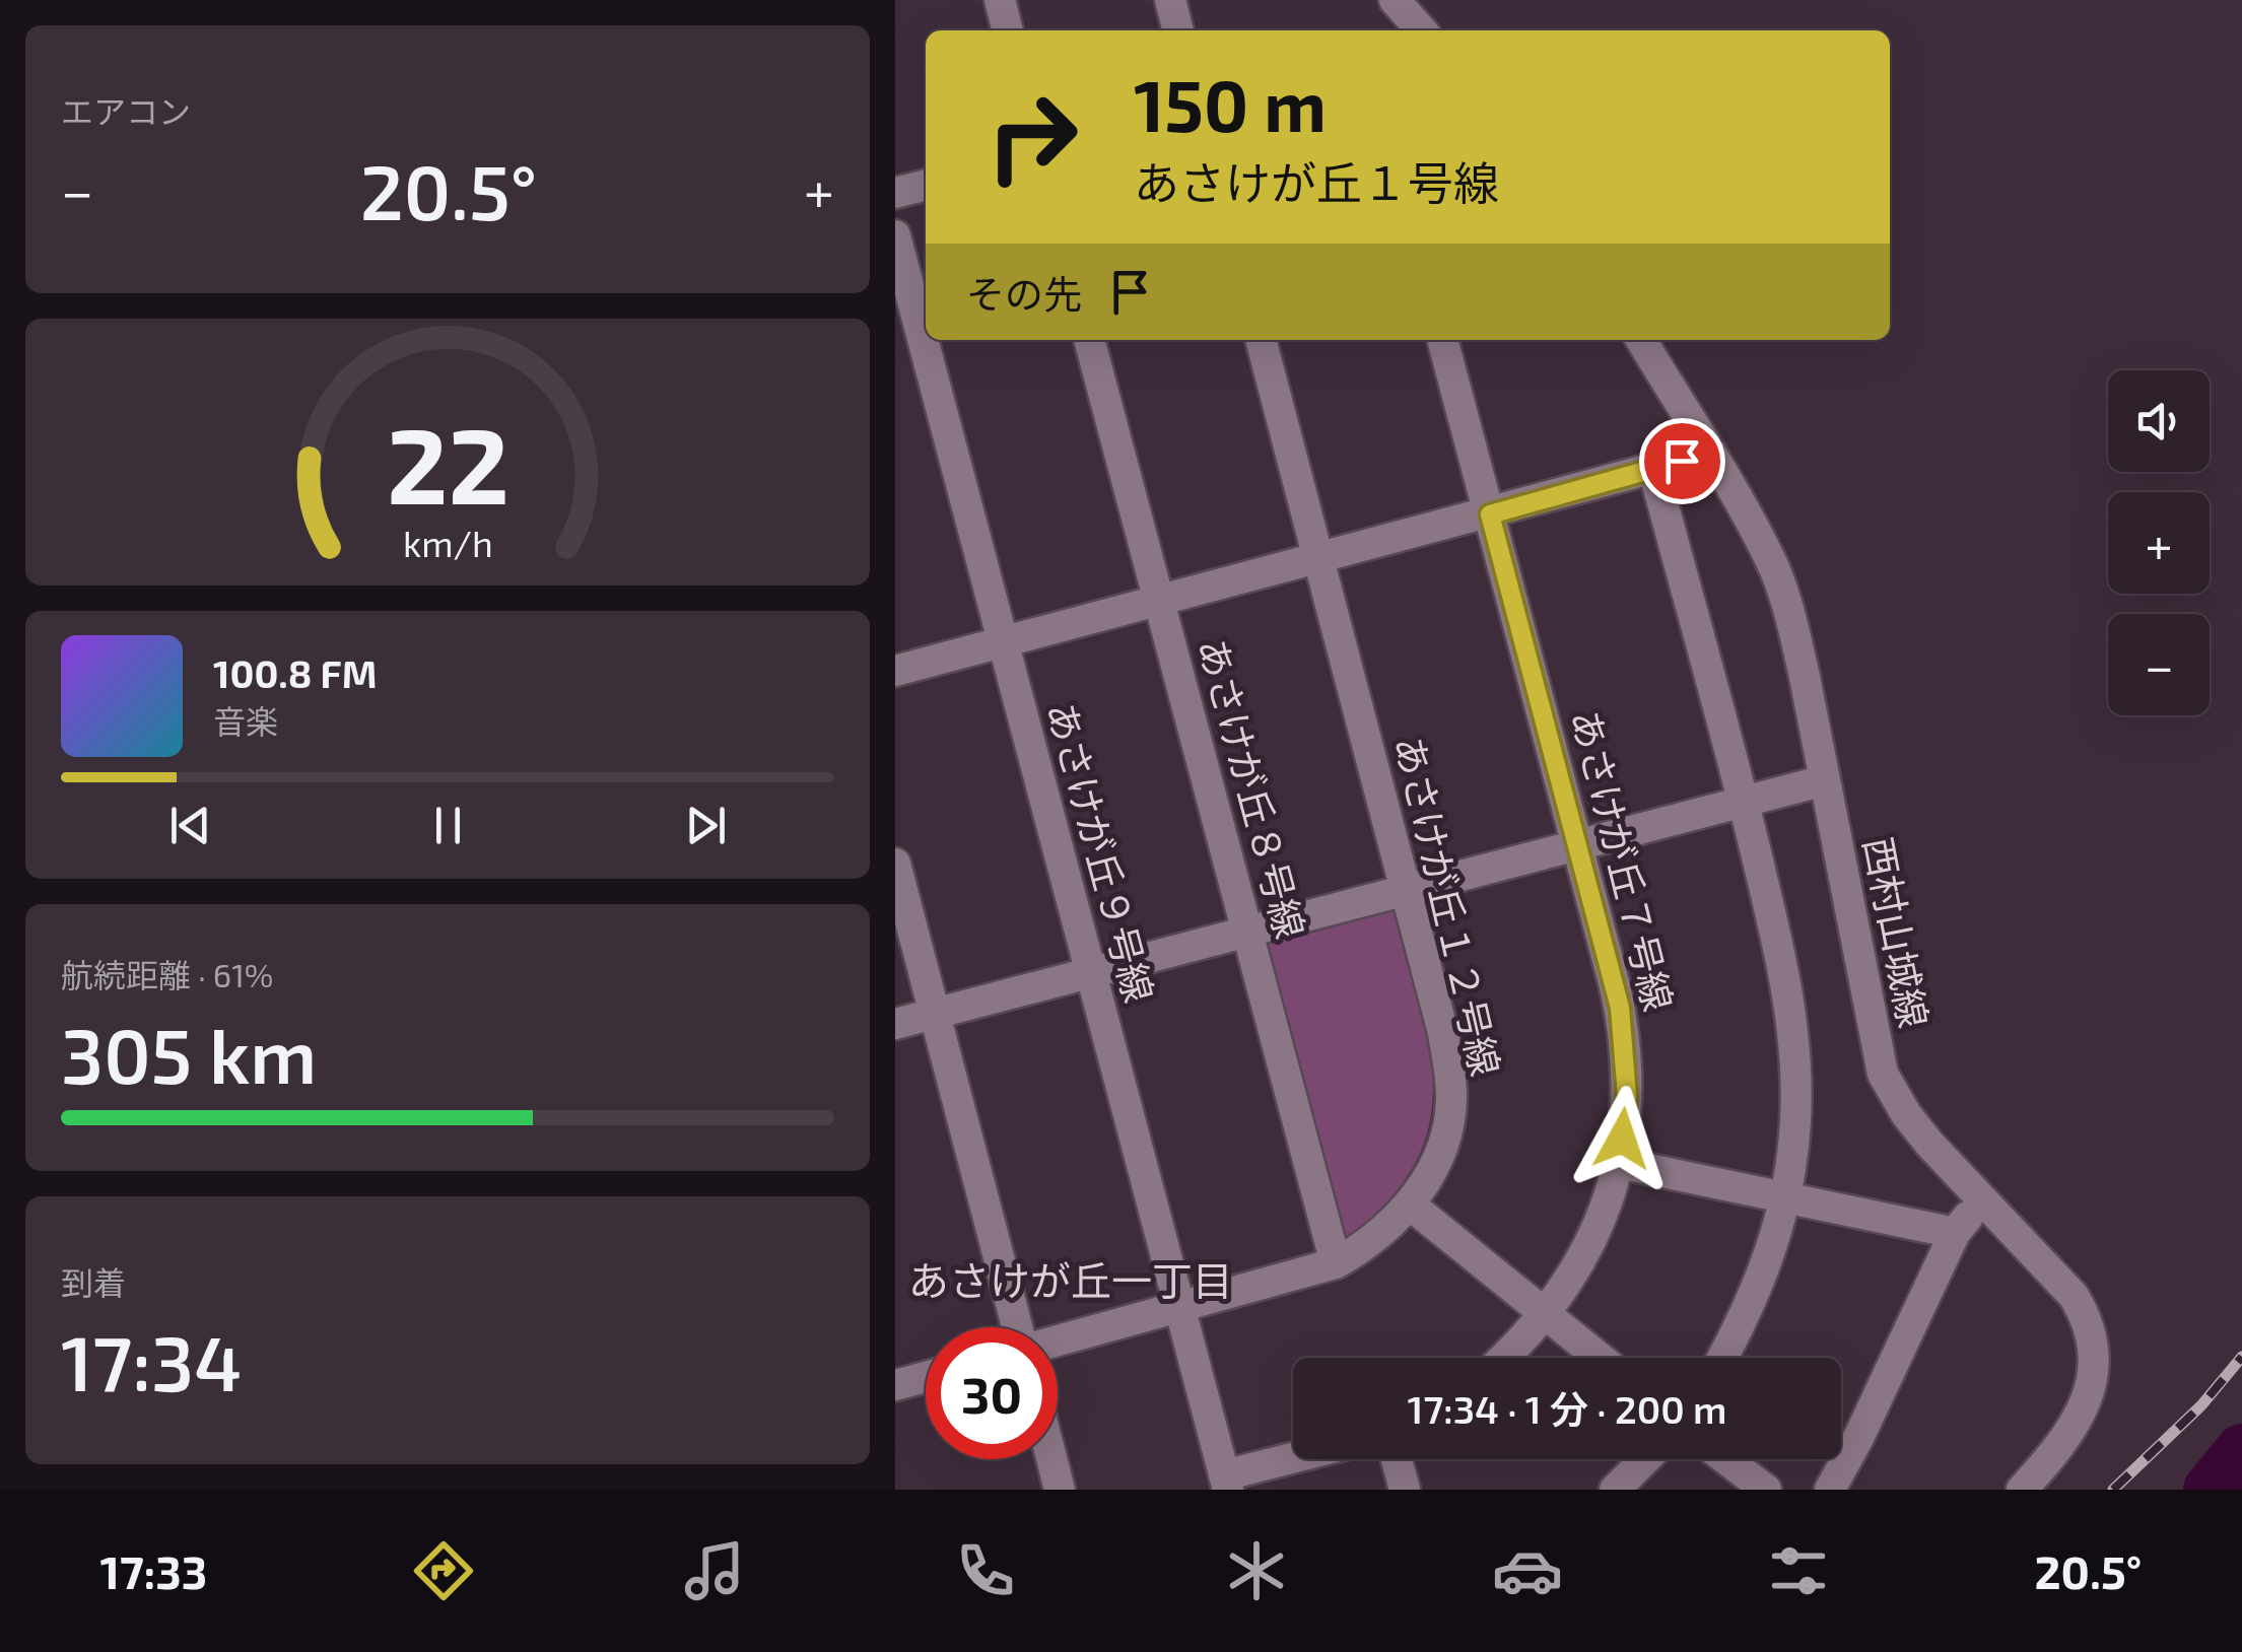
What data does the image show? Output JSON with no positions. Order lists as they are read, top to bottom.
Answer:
{
  "streets": {
    "street": [
      "あさけが丘８号線",
      "あさけが丘９号線",
      "あさけが丘７号線",
      "あさけが丘１２号線",
      "西村山城線"
    ]
  },
  "crossings": [
    ["あさけが丘８号線", "あさけが丘１２号線"],
    ["あさけが丘９号線", "あさけが丘１２号線"]
  ],
  "districts": ["あさけが丘一丁目"],
  "page": {
    "tile": [
      "エアコン",
      ["航続距離 · 61%", "305 km"],
      ["到着", "17:34"]
    ],
    "turn": ["150 m", "あさけが丘１号線"],
    "heat": ["−", "20.5°", "+"],
    "then": "その先",
    "map_buttons": ["+", "−"],
    "song": ["100.8 FM", "音楽"],
    "limit": "30",
    "trip": "17:34 · 1 分 · 200 m",
    "tabs": ["17:33", "20.5°"],
    "gauge": ["22", "km/h"]
  }
}
